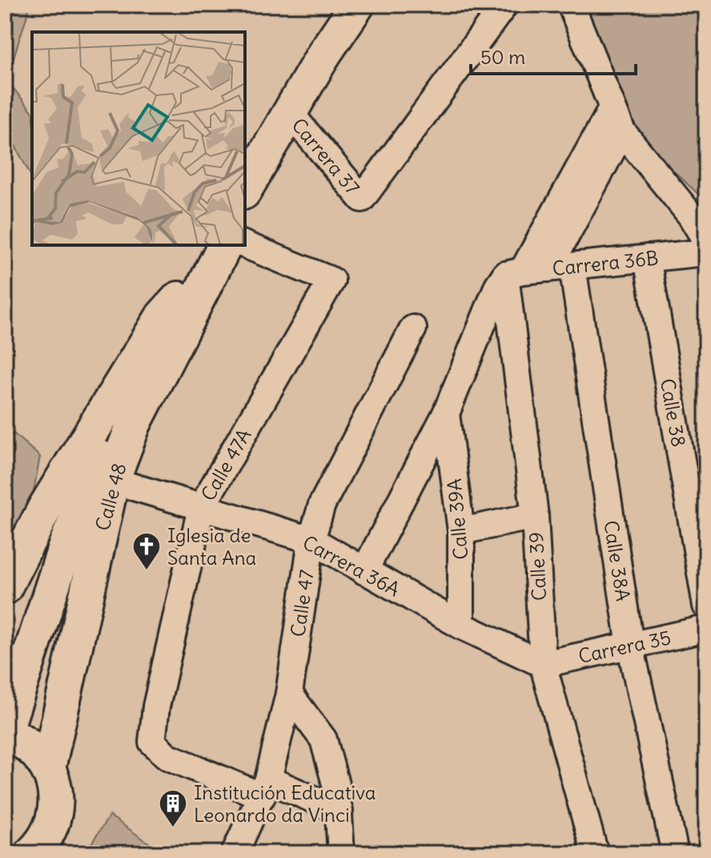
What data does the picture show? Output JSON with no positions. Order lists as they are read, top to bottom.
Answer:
{
  "streets": {
    "main road": ["Calle 48"],
    "street": [
      "Carrera 37",
      "Carrera 36B",
      "Calle 38",
      "Calle 47A",
      "Calle 39A",
      "Calle 38A",
      "Carrera 36A",
      "Calle 39",
      "Calle 47",
      "Carrera 35"
    ]
  },
  "crossings": [
    ["Carrera 36B", "Calle 38"],
    ["Carrera 36B", "Calle 38A"],
    ["Carrera 36B", "Calle 39"],
    ["Calle 47A", "Carrera 36A"],
    ["Calle 47A", "Calle 47"],
    ["Calle 48", "Carrera 36A"],
    ["Calle 39A", "Carrera 36A"],
    ["Calle 38A", "Carrera 35"],
    ["Carrera 36A", "Calle 39"],
    ["Carrera 36A", "Calle 47"],
    ["Carrera 36A", "Carrera 35"],
    ["Calle 39", "Carrera 35"]
  ],
  "places": {
    "church": ["Iglesia de Santa Ana"],
    "building": ["Institución Educativa Leonardo da Vinci"]
  },
  "scale_bar": "50 m"
}
